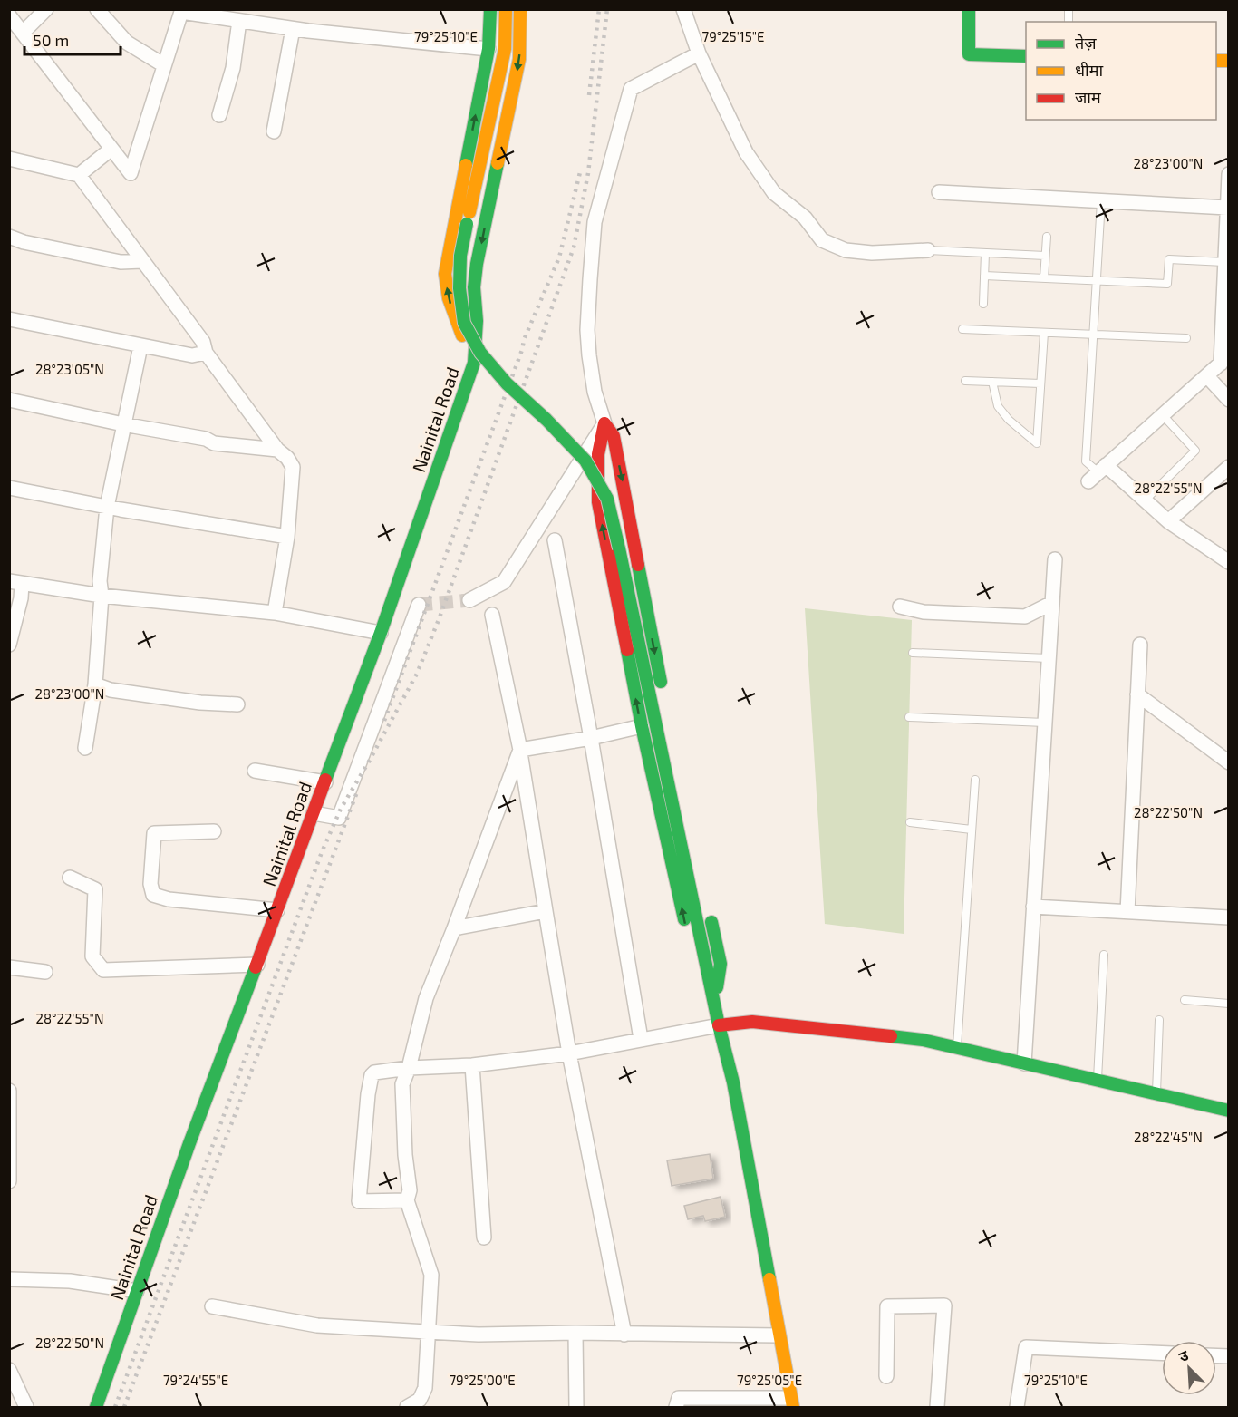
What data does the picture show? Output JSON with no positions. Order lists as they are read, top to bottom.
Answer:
{
  "streets": {
    "street": ["Nainital Road"]
  },
  "legend": ["तेज़", "धीमा", "जाम"],
  "scale_bar": "50 m",
  "north": "top left",
  "coordinates": [
    "79°25'15\"E",
    "79°25'10\"E",
    "28°23'00\"N",
    "28°23'05\"N",
    "28°22'55\"N",
    "28°22'50\"N",
    "28°22'45\"N",
    "79°24'55\"E",
    "79°25'00\"E",
    "79°25'05\"E"
  ]
}
